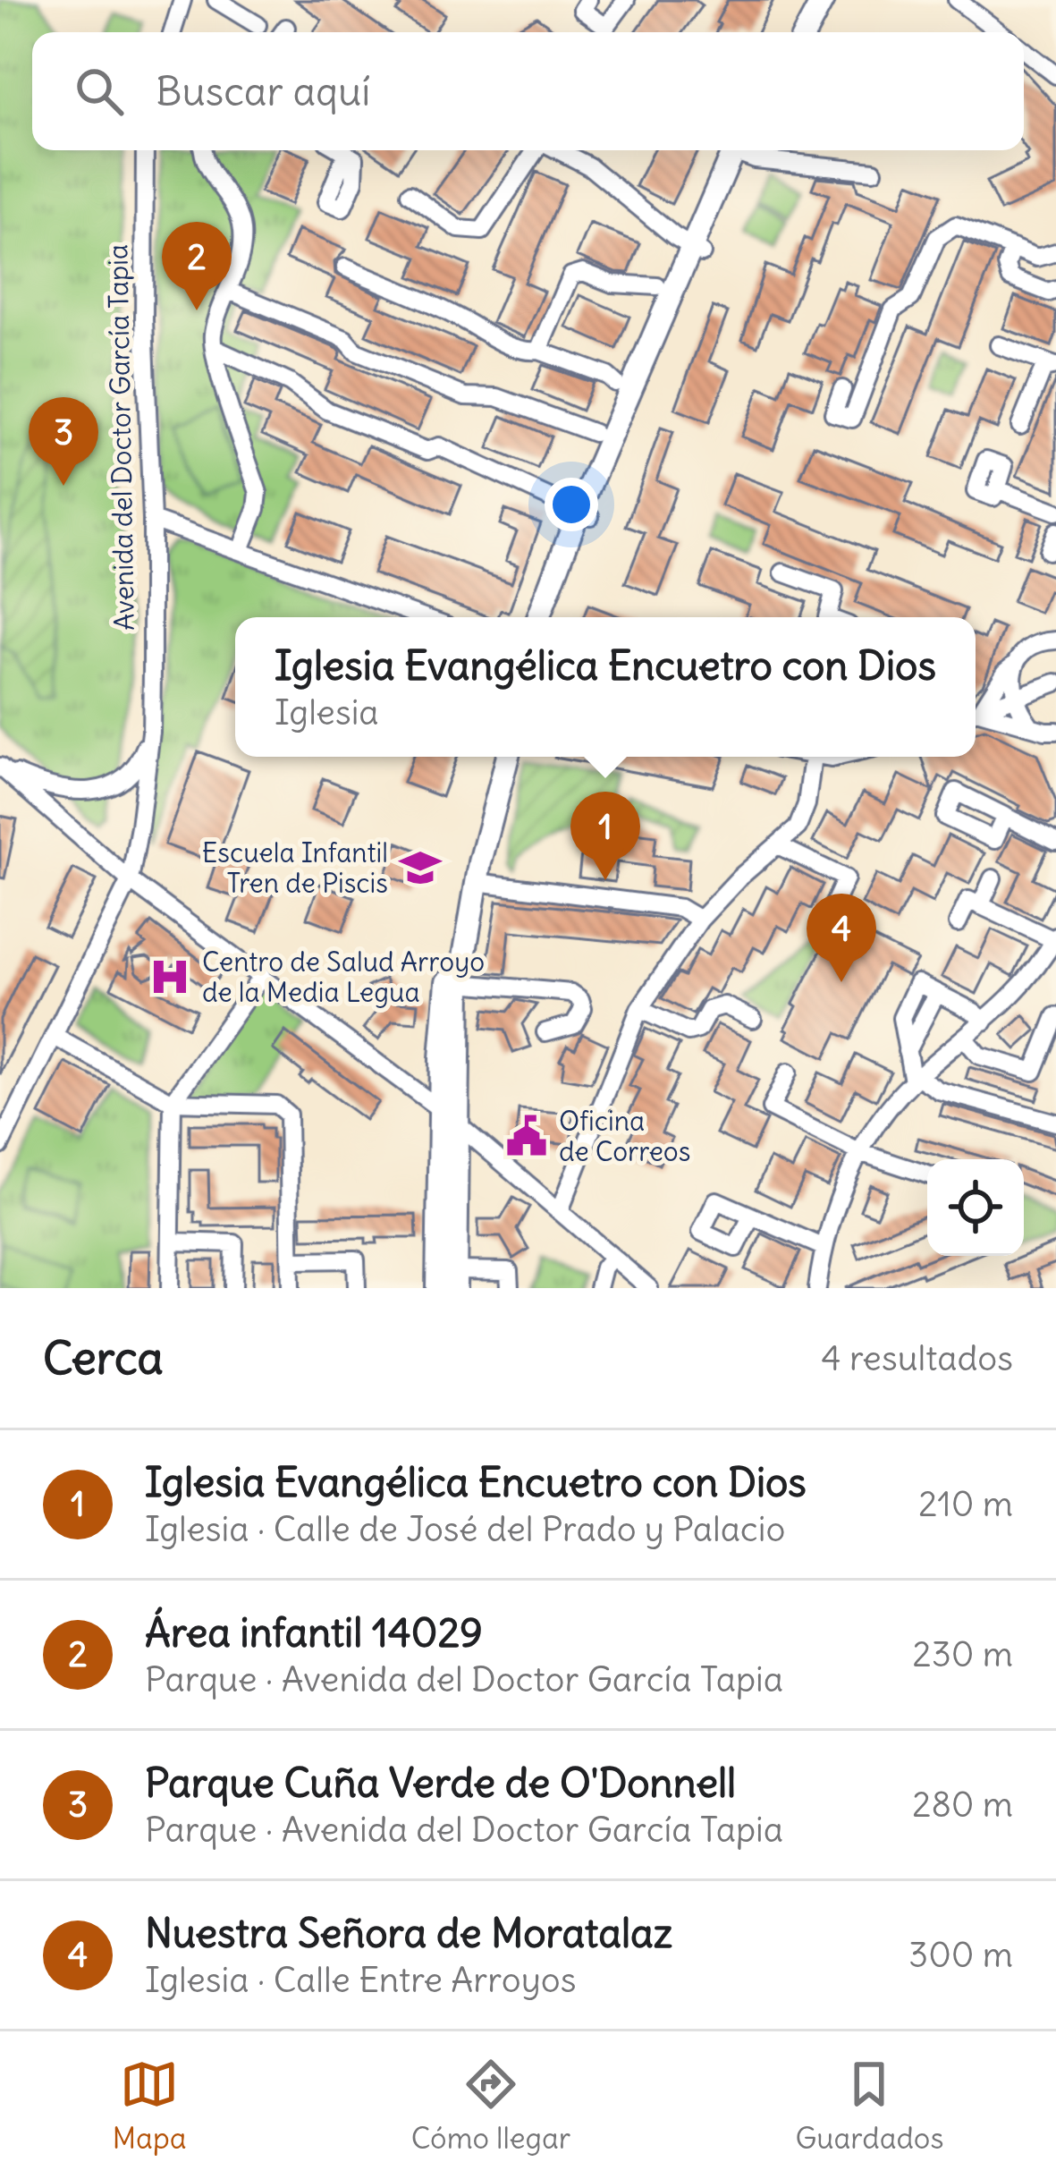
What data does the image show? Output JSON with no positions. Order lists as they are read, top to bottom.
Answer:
{
  "streets": {
    "street": ["Avenida del Doctor García Tapia"]
  },
  "places": {
    "school or university": ["Escuela Infantil Tren de Piscis"],
    "hospital": ["Centro de Salud Arroyo de la Media Legua"],
    "public building": ["Oficina de Correos"]
  },
  "page": {
    "search": "Buscar aquí",
    "pins": [
      "2",
      "3",
      "1",
      "4"
    ],
    "popup": ["Iglesia Evangélica Encuetro con Dios", "Iglesia"],
    "heading": ["Cerca", "4 resultados"],
    "list": [
      {
        "mark": "1",
        "name": "Iglesia Evangélica Encuetro con Dios",
        "note": "Iglesia · Calle de José del Prado y Palacio",
        "value": "210 m"
      },
      {
        "mark": "2",
        "name": "Área infantil 14029",
        "note": "Parque · Avenida del Doctor García Tapia",
        "value": "230 m"
      },
      {
        "mark": "3",
        "name": "Parque Cuña Verde de O'Donnell",
        "note": "Parque · Avenida del Doctor García Tapia",
        "value": "280 m"
      },
      {
        "mark": "4",
        "name": "Nuestra Señora de Moratalaz",
        "note": "Iglesia · Calle Entre Arroyos",
        "value": "300 m"
      }
    ],
    "nav": ["Mapa", "Cómo llegar", "Guardados"]
  }
}
